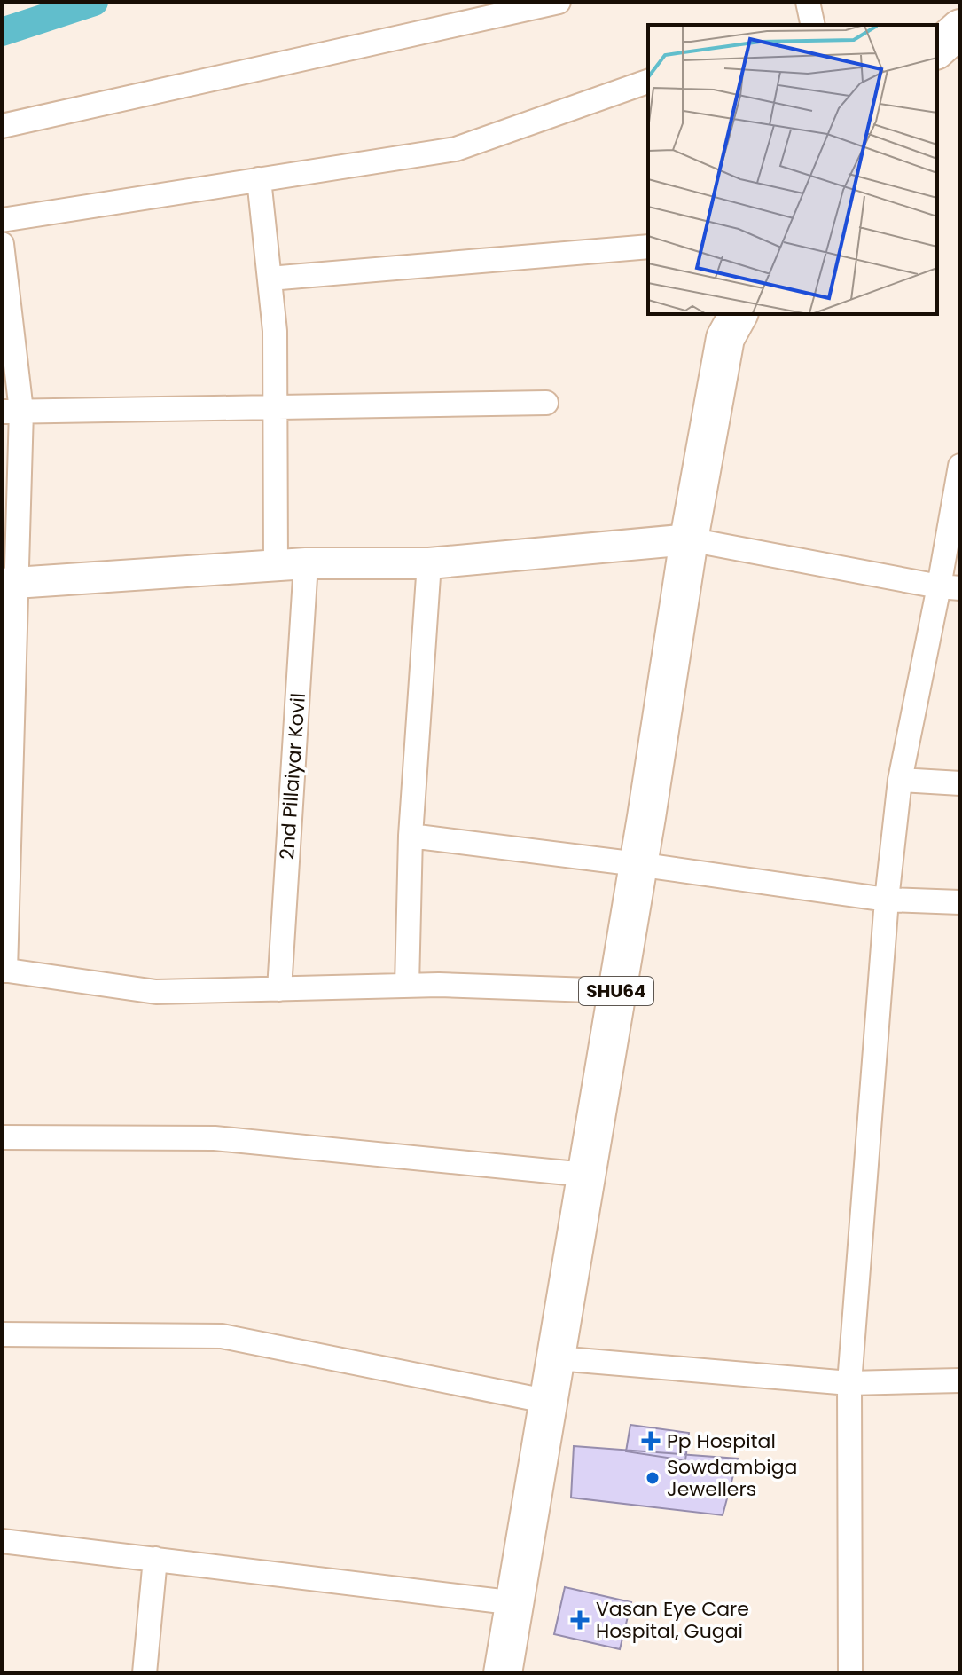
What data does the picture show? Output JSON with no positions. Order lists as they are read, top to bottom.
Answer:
{
  "streets": {
    "main road": ["SHU64"],
    "street": ["2nd Pillaiyar Kovil"]
  },
  "places": {
    "health": ["Pp Hospital", "Vasan Eye Care Hospital, Gugai"],
    "other": ["Sowdambiga Jewellers"]
  }
}
